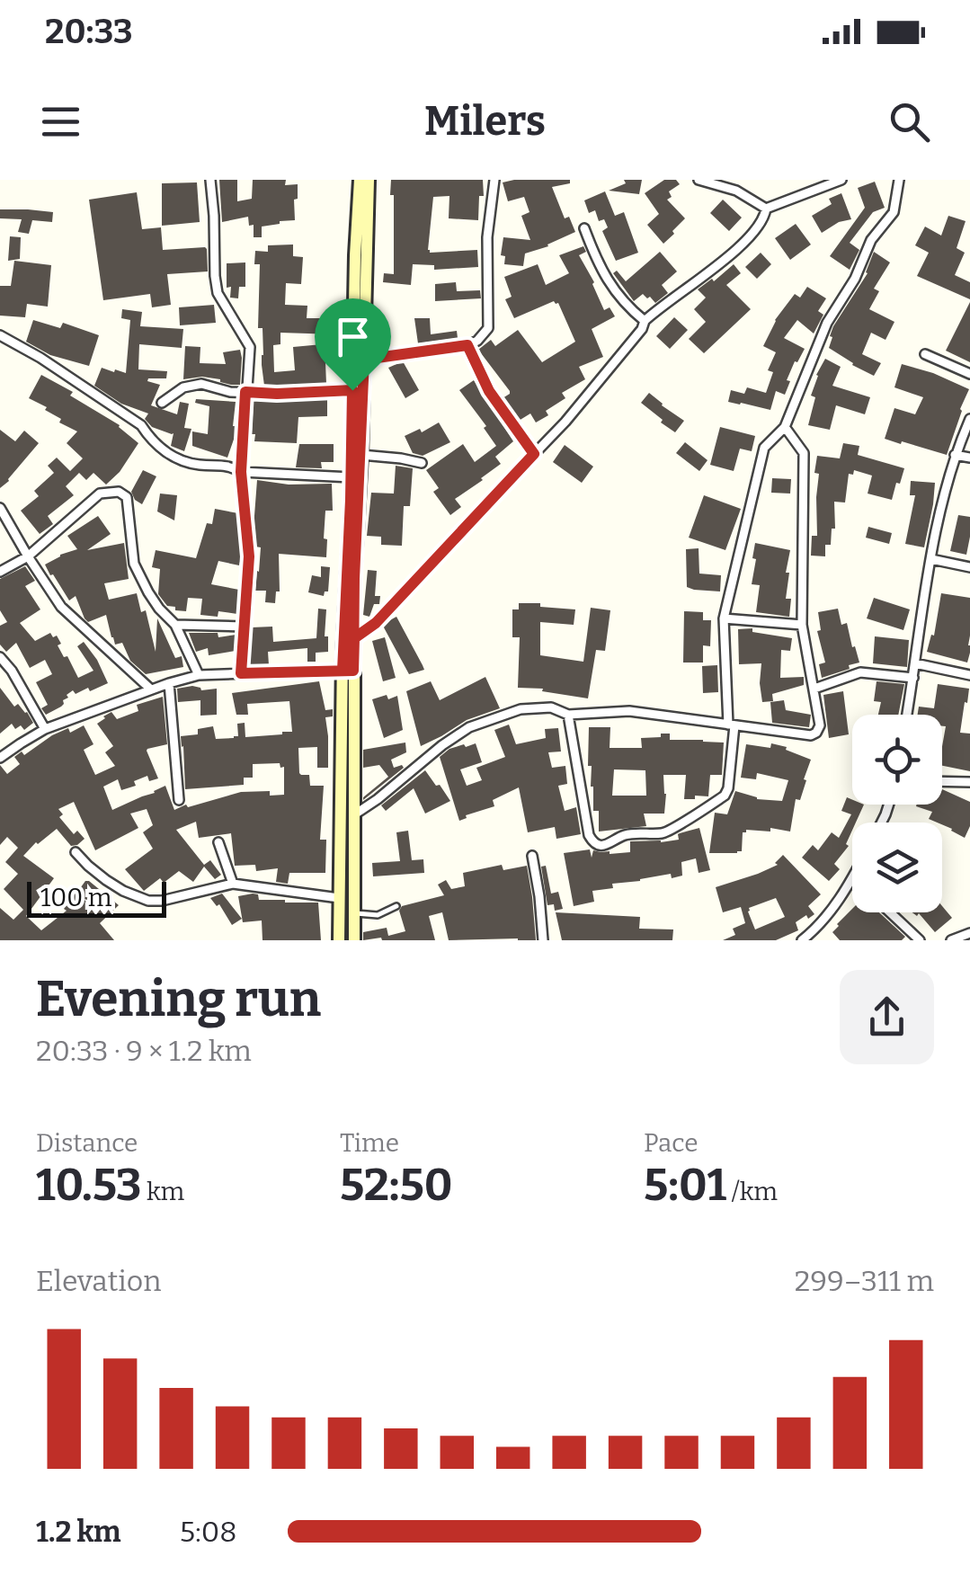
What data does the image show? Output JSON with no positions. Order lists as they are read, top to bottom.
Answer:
{
  "scale_bar": "100 m",
  "page": {
    "status": "20:33",
    "header": "Milers",
    "scale": "100 m",
    "heading": ["Evening run", "20:33 · 9 × 1.2 km"],
    "stats": [
      ["Distance", "10.53 km"],
      ["Time", "52:50"],
      ["Pace", "5:01 /km"]
    ],
    "chart": ["Elevation", "299–311 m"],
    "list": [
      {
        "name": "1.2 km",
        "note": "5:08"
      }
    ]
  }
}
